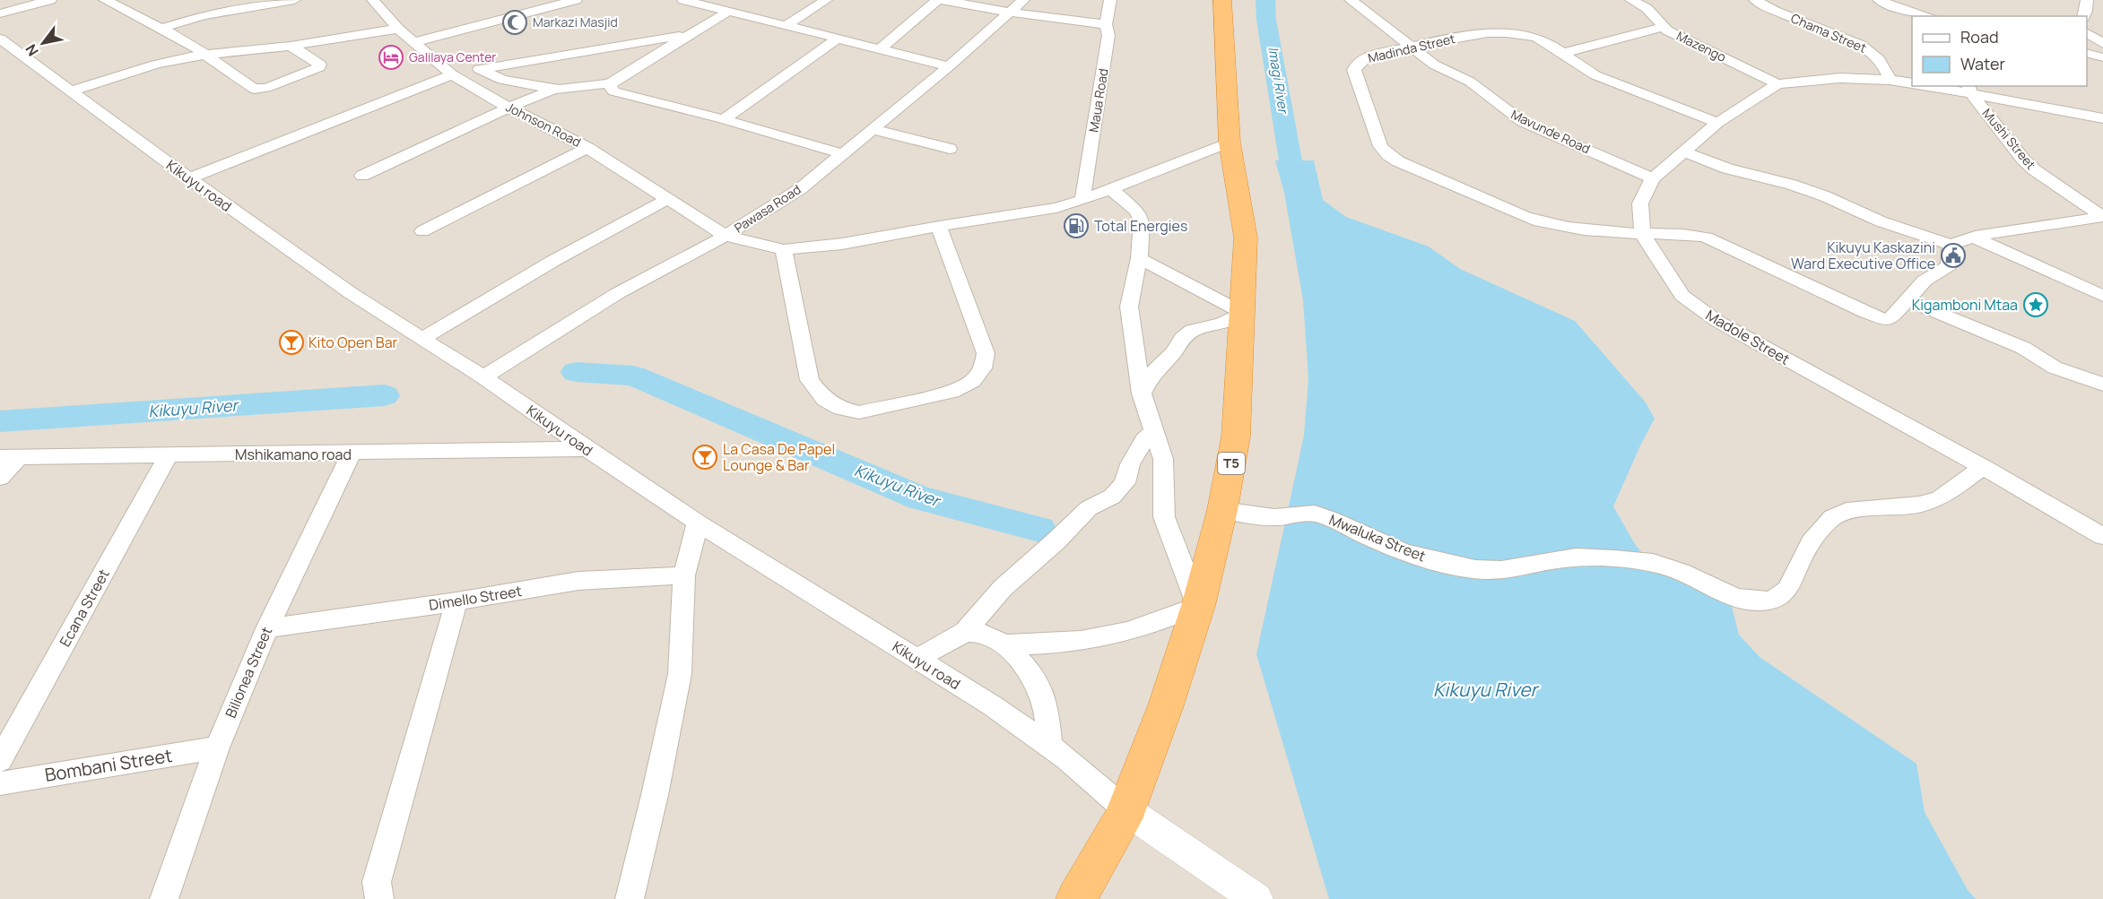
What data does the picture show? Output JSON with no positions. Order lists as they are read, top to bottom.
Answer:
{
  "streets": {
    "highway": ["T5"],
    "street": [
      "Chama Street",
      "Mazengo",
      "Madinda Street",
      "Maua Road",
      "Johnson Road",
      "Mavunde Road",
      "Mushi Street",
      "Kikuyu road",
      "Pawasa Road",
      "Madole Street",
      "Mshikamano road",
      "Mwaluka Street",
      "Dimello Street",
      "Ecana Street",
      "Bilionea Street",
      "Bombani Street"
    ]
  },
  "crossings": [
    ["Chama Street", "Madole Street"],
    ["Mazengo", "Madole Street"],
    ["Madinda Street", "Mavunde Road"],
    ["Madinda Street", "Madole Street"],
    ["Maua Road", "Johnson Road"],
    ["Johnson Road", "Pawasa Road"],
    ["Johnson Road", "T5"],
    ["Mavunde Road", "Madole Street"],
    ["Kikuyu road", "Pawasa Road"],
    ["Kikuyu road", "Mshikamano road"],
    ["Kikuyu road", "T5"],
    ["Madole Street", "Mwaluka Street"],
    ["Mshikamano road", "Ecana Street"],
    ["Mshikamano road", "Bilionea Street"],
    ["T5", "Mwaluka Street"],
    ["Dimello Street", "Bilionea Street"],
    ["Bilionea Street", "Bombani Street"]
  ],
  "water": ["Imagi River", "Kikuyu River"],
  "places": {
    "mosque": ["Markazi Masjid"],
    "hotel": ["Galilaya Center"],
    "fuel station": ["Total Energies"],
    "public building": ["Kikuyu Kaskazini Ward Executive Office"],
    "place": ["Kigamboni Mtaa"],
    "bar": ["Kito Open Bar", "La Casa De Papel Lounge & Bar"]
  },
  "legend": ["Road", "Water"],
  "north": "bottom left"
}
